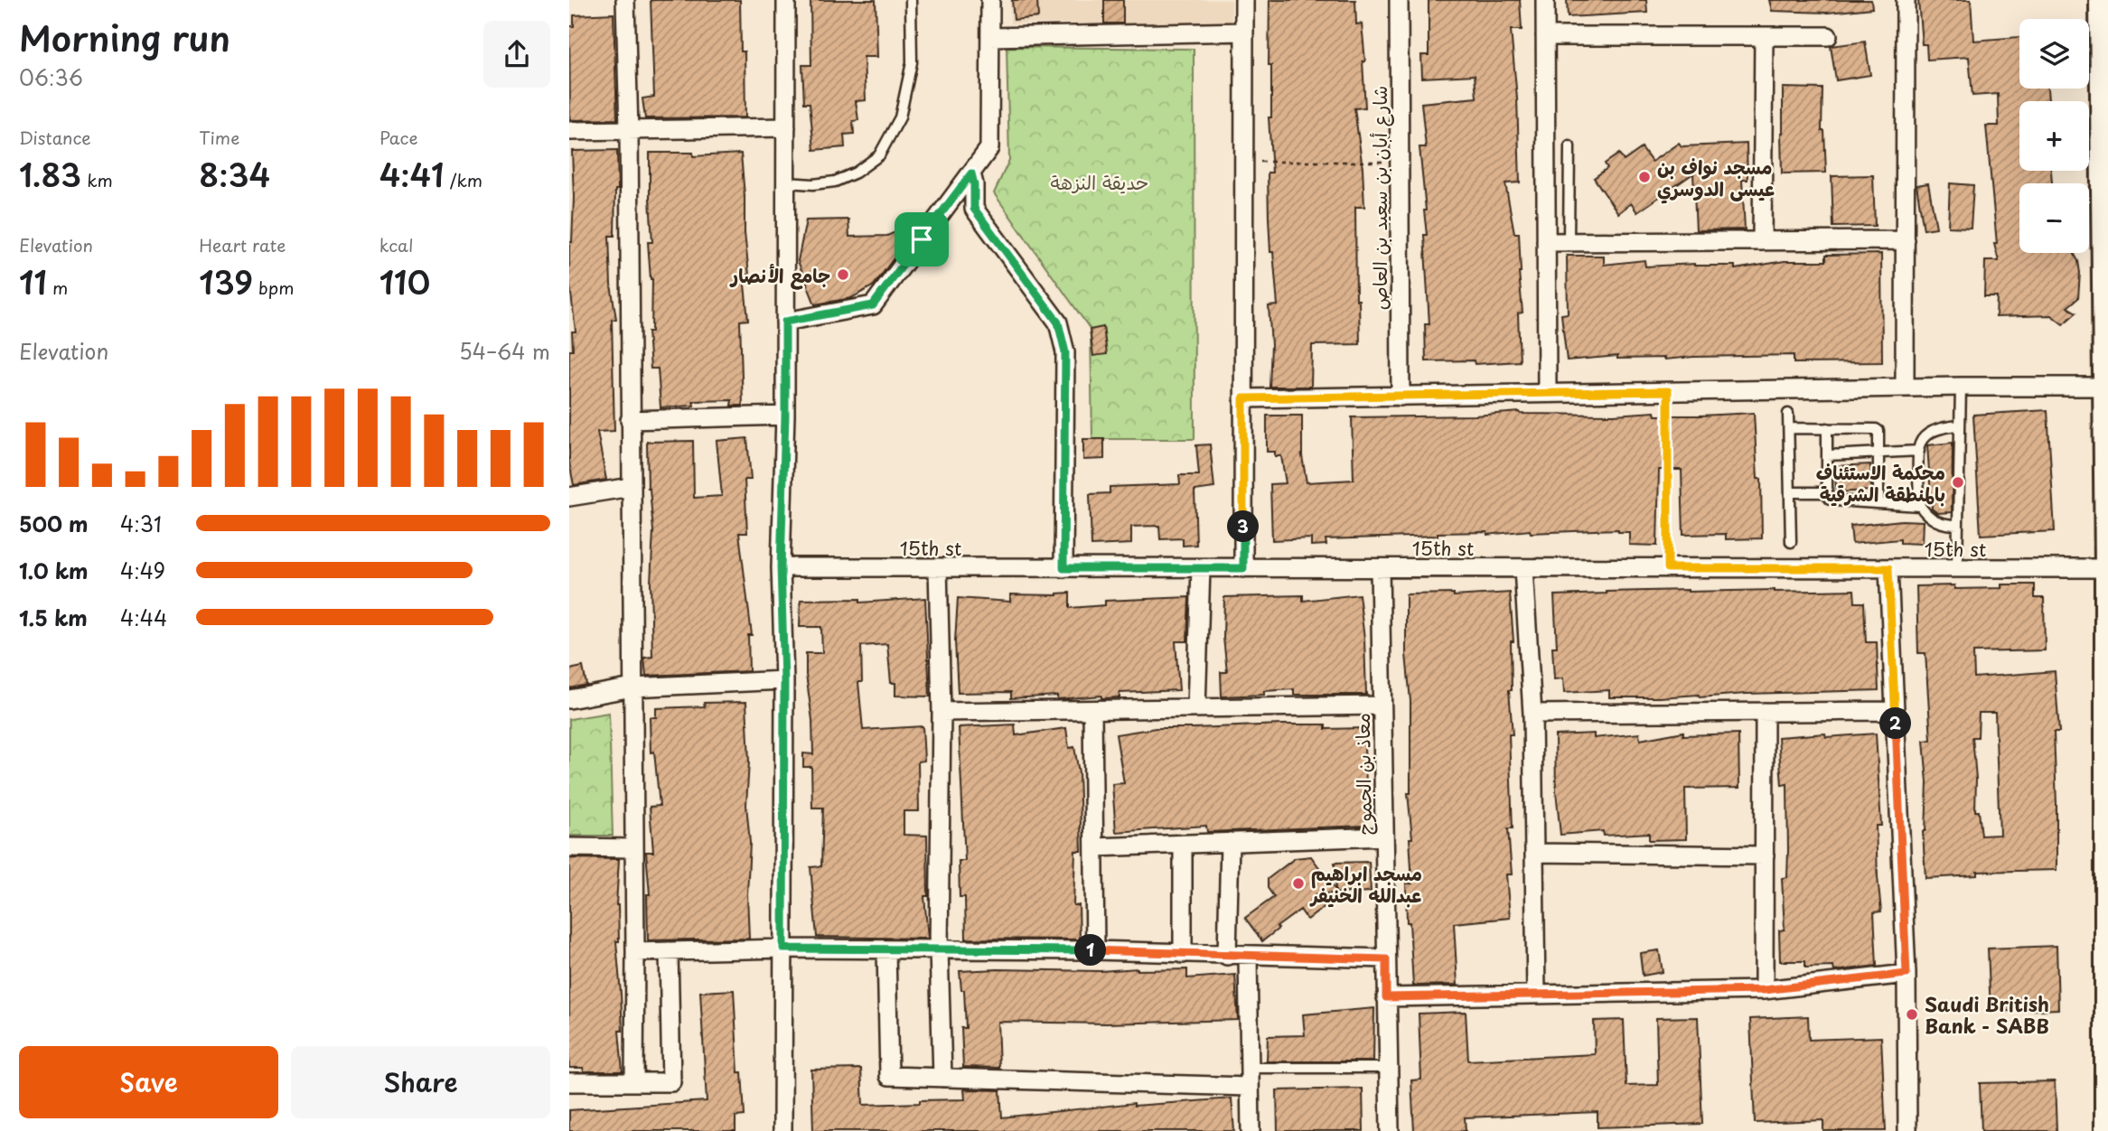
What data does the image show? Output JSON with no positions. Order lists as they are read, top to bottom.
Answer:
{
  "streets": {
    "street": ["شارع أبان بن سعيد بن العاص", "15th st", "معاذ بن الجموح"]
  },
  "crossings": [
    ["15th st", "معاذ بن الجموح"]
  ],
  "parks": ["حديقة النزهة"],
  "places": [
    "مسجد نواف بن عيسى الدوسري",
    "جامع الأنصار",
    "محكمة الاستئناف بالمنطقة الشرقية",
    "مسجد ابراهيم عبدالله الخنيفر",
    "Saudi British Bank - SABB"
  ],
  "page": {
    "heading": ["Morning run", "06:36"],
    "map_buttons": ["+", "−"],
    "stats": [
      ["Distance", "1.83 km"],
      ["Time", "8:34"],
      ["Pace", "4:41 /km"],
      ["Elevation", "11 m"],
      ["Heart rate", "139 bpm"],
      ["kcal", "110"]
    ],
    "chart": ["Elevation", "54–64 m"],
    "list": [
      {
        "name": "500 m",
        "note": "4:31"
      },
      {
        "name": "1.0 km",
        "note": "4:49"
      },
      {
        "name": "1.5 km",
        "note": "4:44"
      }
    ],
    "pins": ["3", "2", "1"],
    "buttons": ["Save", "Share"]
  }
}
